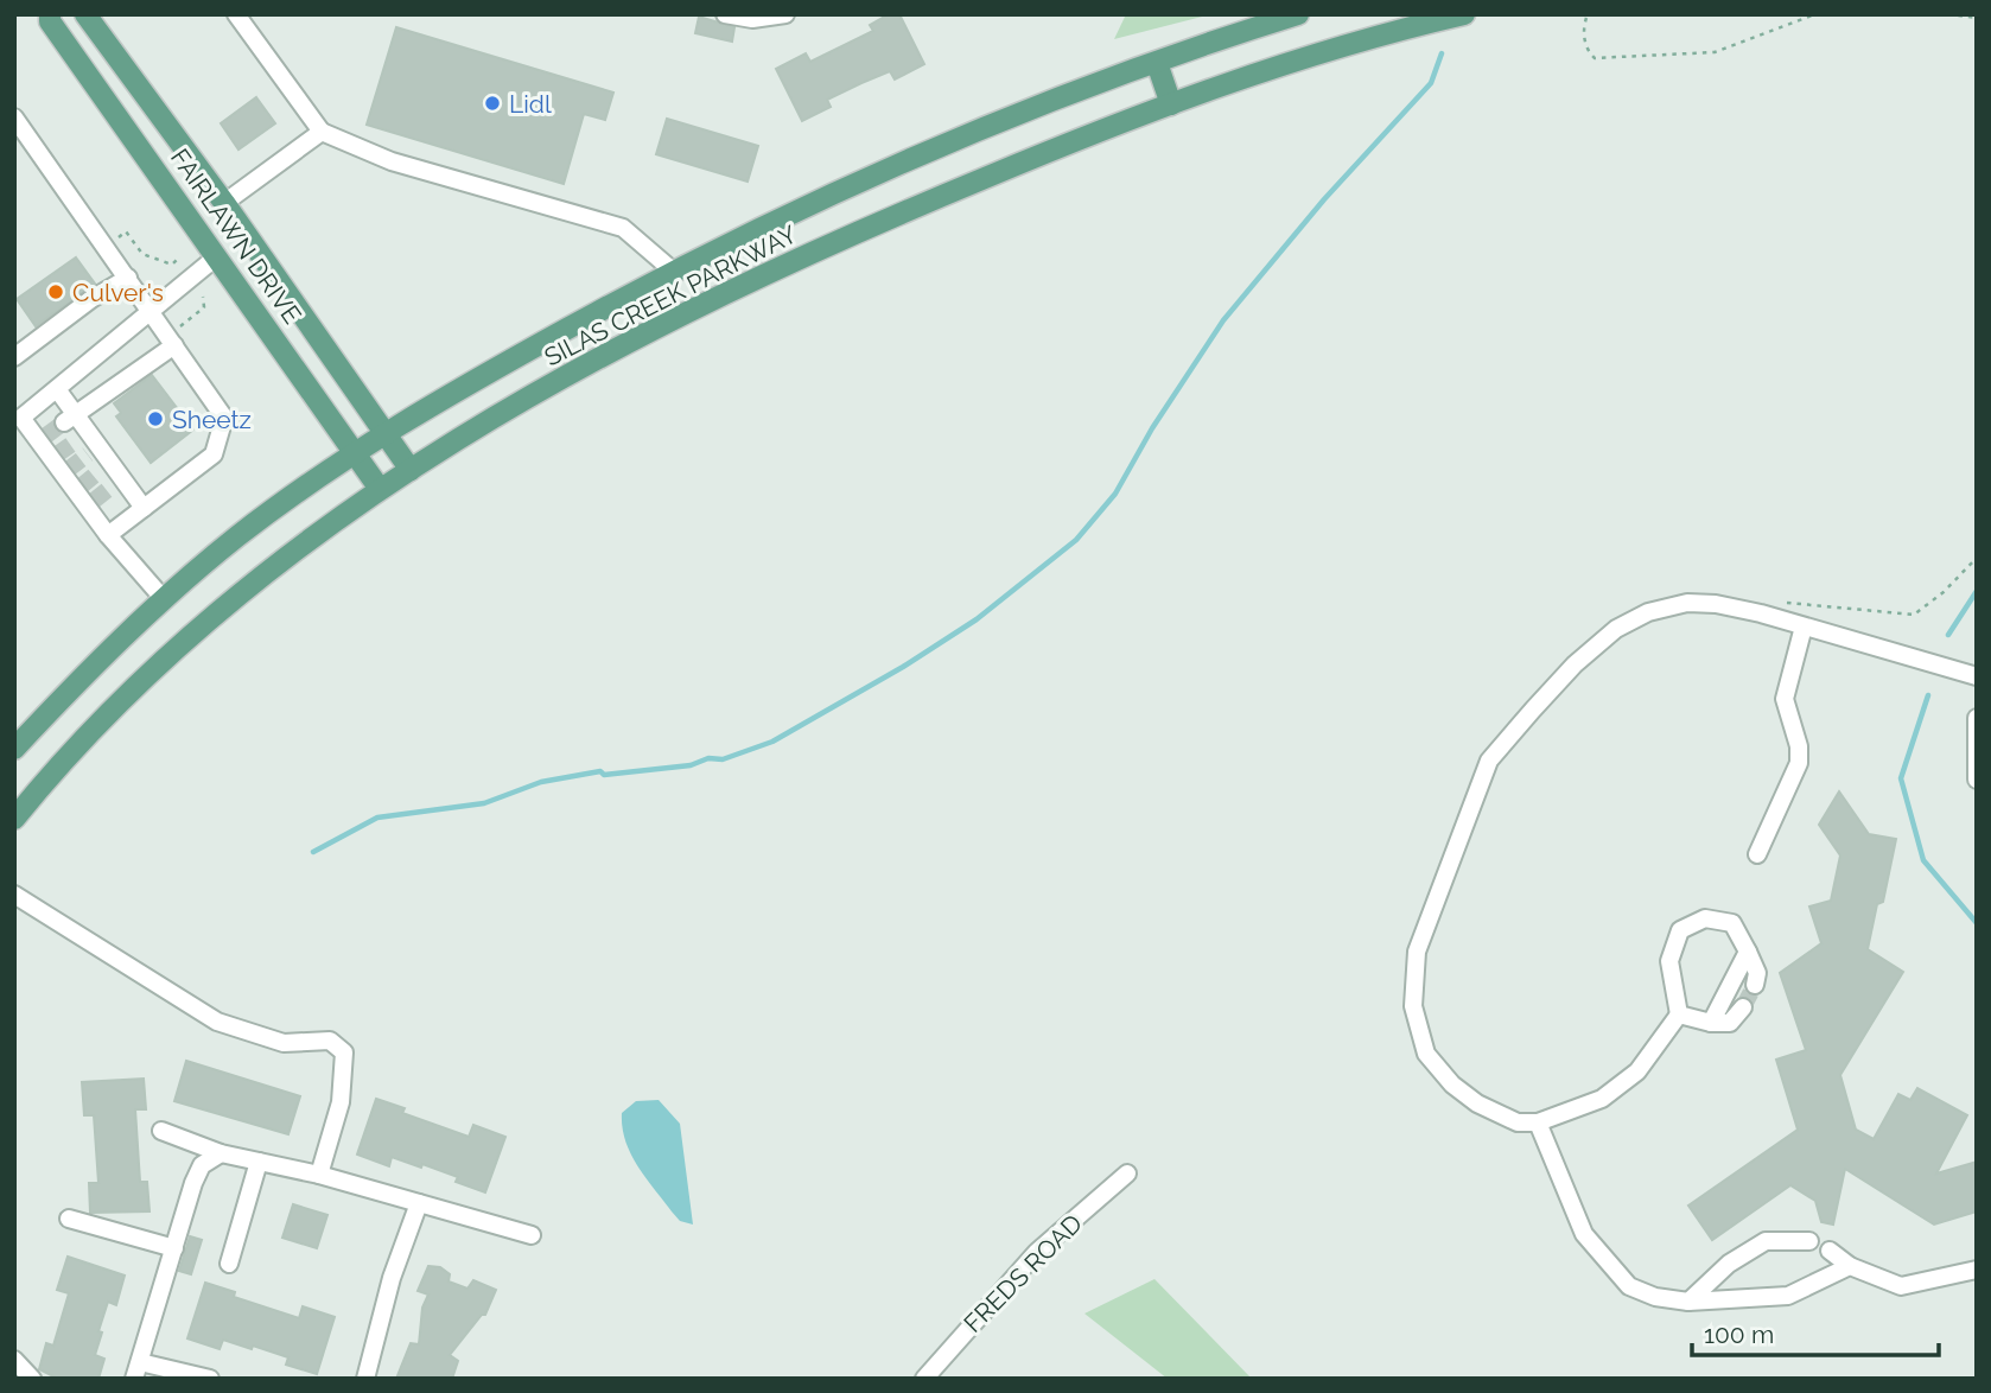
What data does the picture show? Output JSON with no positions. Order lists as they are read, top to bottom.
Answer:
{
  "streets": {
    "main road": ["FAIRLAWN DRIVE", "SILAS CREEK PARKWAY"],
    "street": ["FREDS ROAD"]
  },
  "crossings": [
    ["FAIRLAWN DRIVE", "SILAS CREEK PARKWAY"]
  ],
  "places": ["Lidl", "Culver's", "Sheetz"],
  "scale_bar": "100 m"
}
